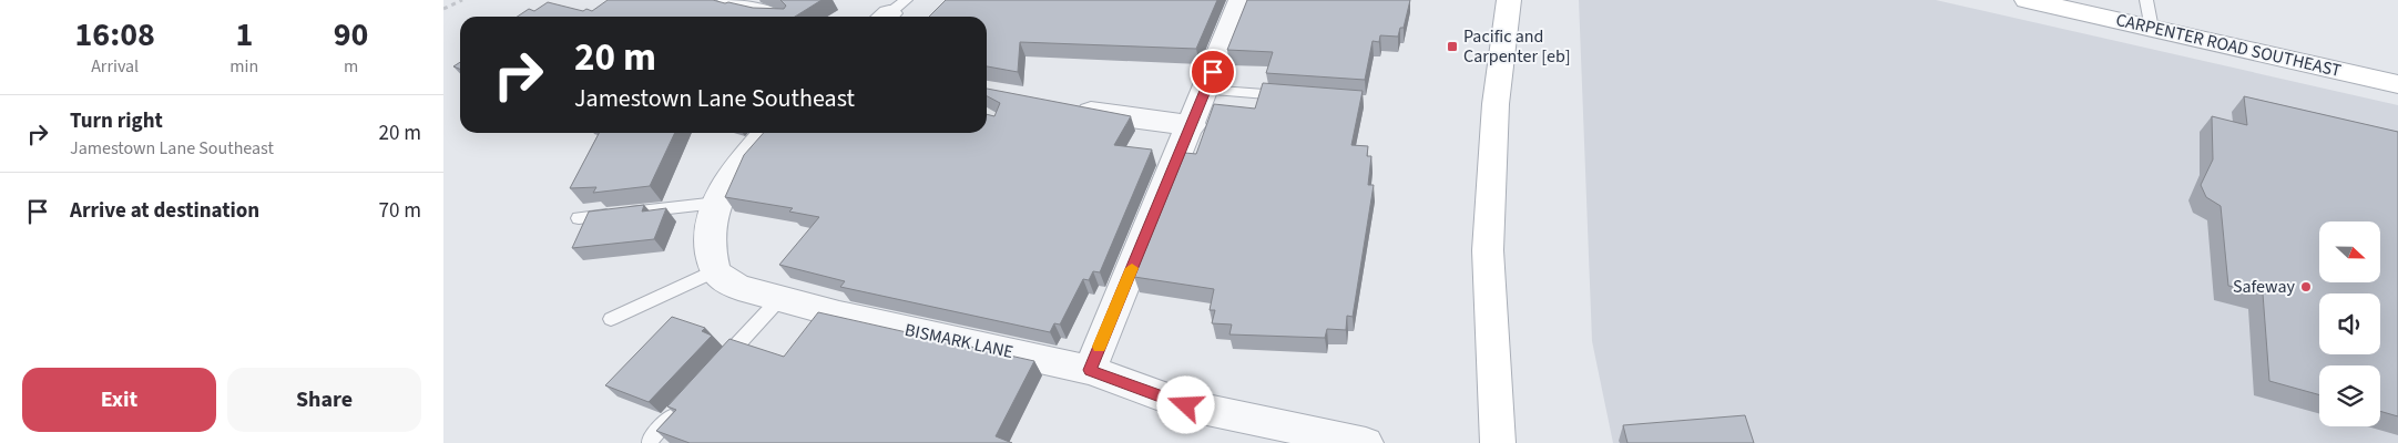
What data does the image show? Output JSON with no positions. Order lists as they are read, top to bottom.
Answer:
{
  "streets": {
    "main road": ["CARPENTER ROAD SOUTHEAST"],
    "street": ["BISMARK LANE"]
  },
  "places": {
    "transit": ["Pacific and Carpenter [eb]"],
    "other": ["Safeway"]
  },
  "north": "right",
  "page": {
    "eta": [
      "16:08",
      "Arrival",
      "1",
      "min",
      "90",
      "m"
    ],
    "turn": ["20 m", "Jamestown Lane Southeast"],
    "list": [
      {
        "name": "Turn right",
        "note": "Jamestown Lane Southeast",
        "value": "20 m"
      },
      {
        "name": "Arrive at destination",
        "value": "70 m"
      }
    ],
    "buttons": ["Exit", "Share"]
  }
}
